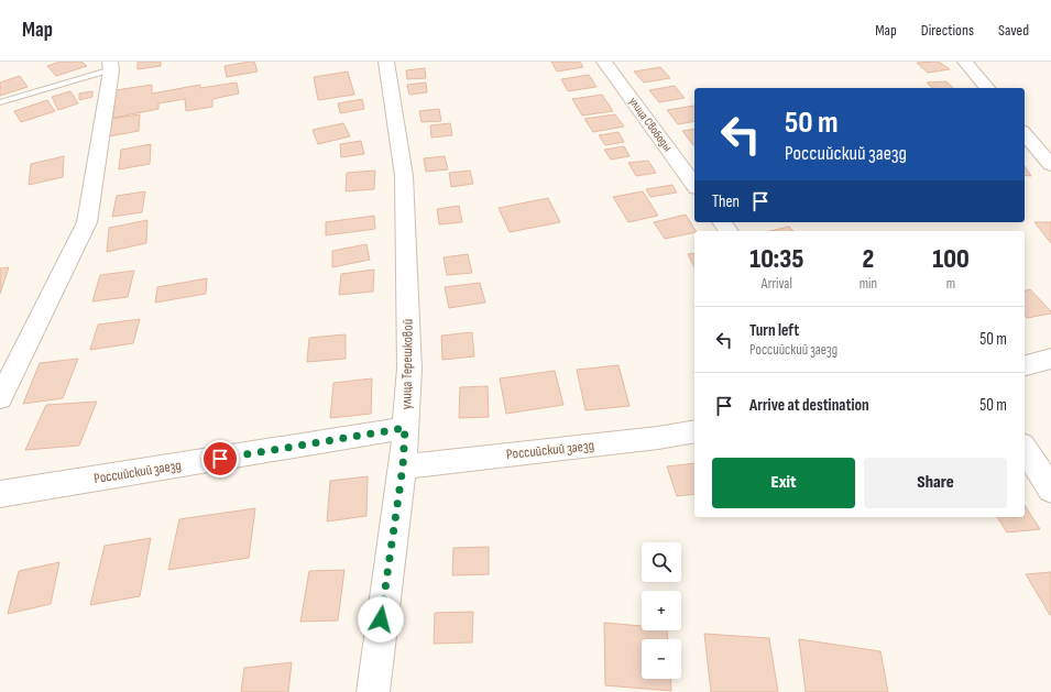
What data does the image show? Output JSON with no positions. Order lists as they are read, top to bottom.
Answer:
{
  "streets": {
    "street": ["улица Свободы", "улица Терешковой", "Российский заезд"]
  },
  "crossings": [
    ["улица Терешковой", "Российский заезд"]
  ],
  "page": {
    "header": "Map",
    "nav": ["Map", "Directions", "Saved"],
    "turn": ["50 m", "Российский заезд"],
    "then": "Then",
    "eta": [
      "10:35",
      "Arrival",
      "2",
      "min",
      "100",
      "m"
    ],
    "list": [
      {
        "name": "Turn left",
        "note": "Российский заезд",
        "value": "50 m"
      },
      {
        "name": "Arrive at destination",
        "value": "50 m"
      }
    ],
    "buttons": ["Exit", "Share"],
    "map_buttons": ["+", "−"]
  }
}
